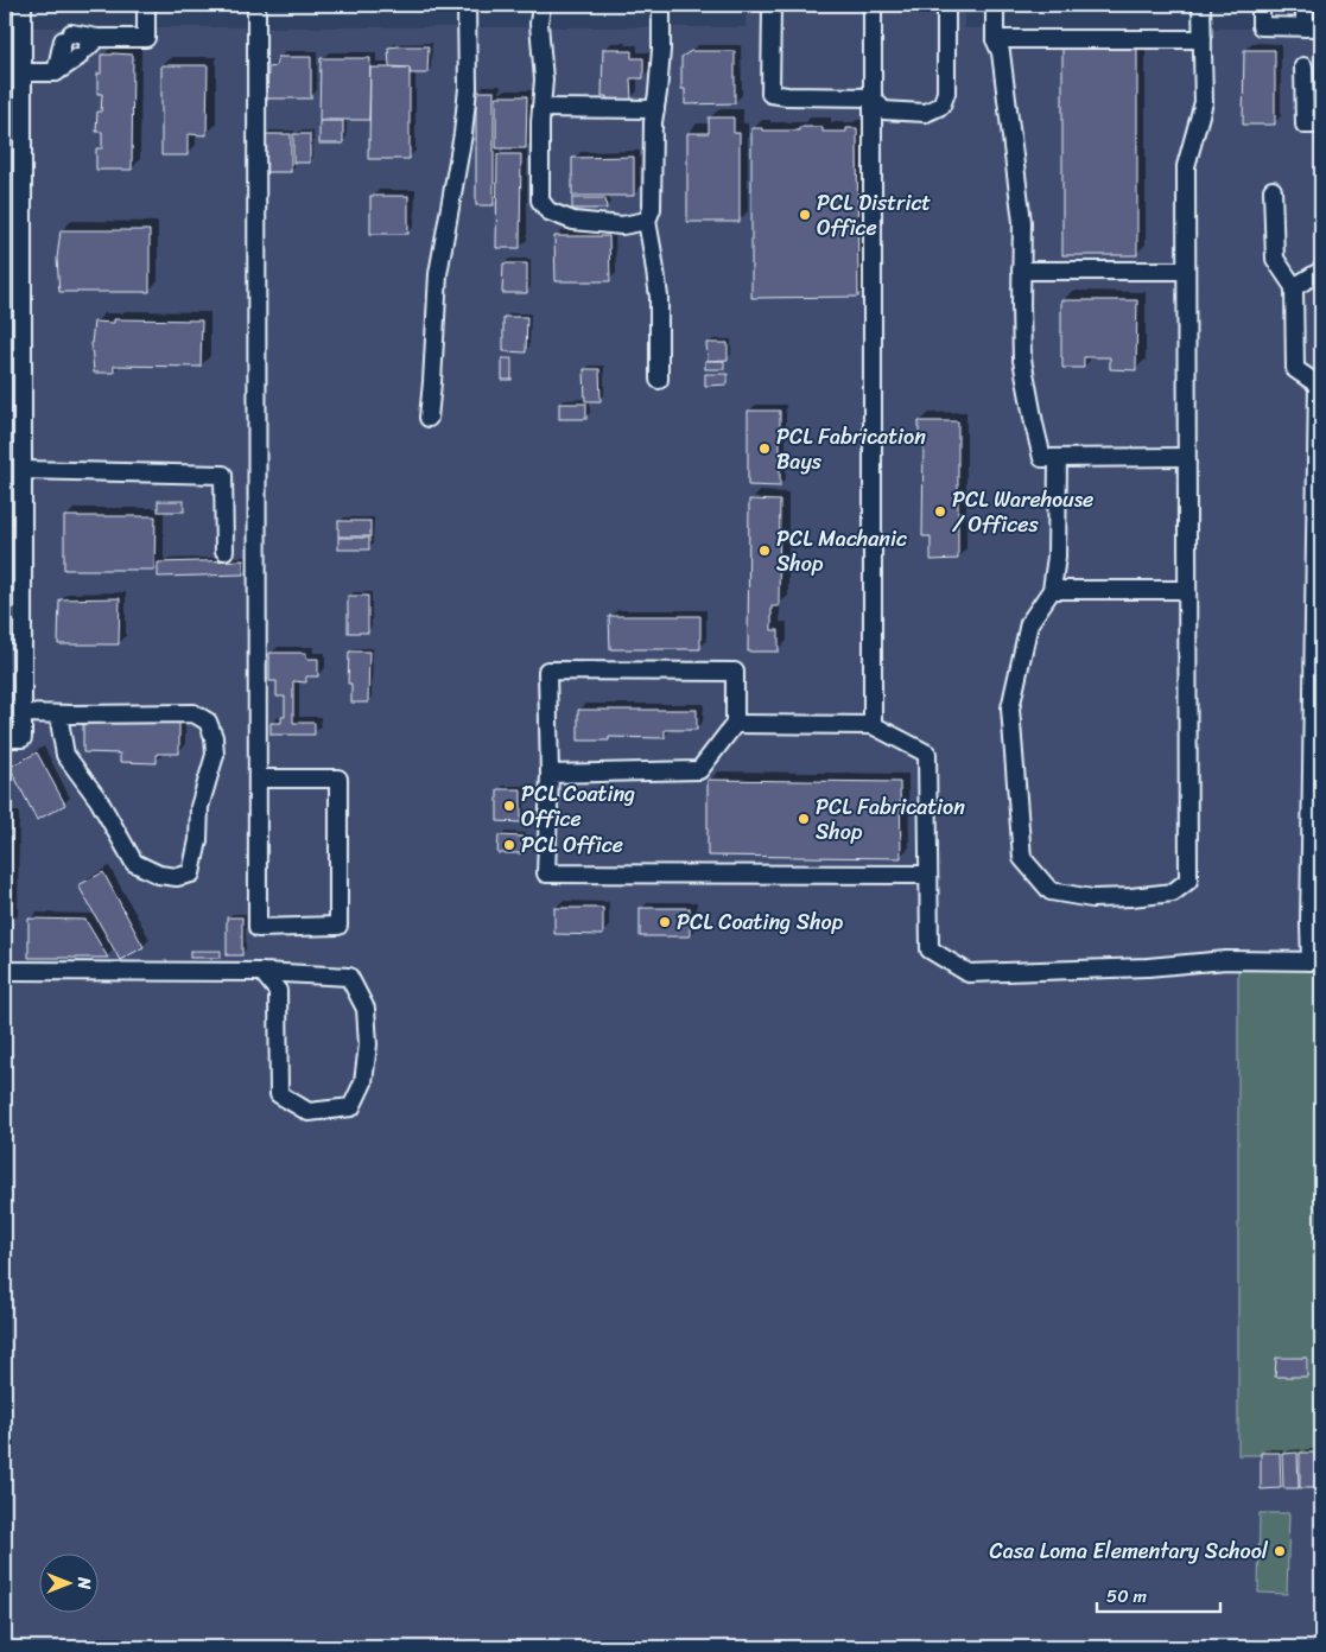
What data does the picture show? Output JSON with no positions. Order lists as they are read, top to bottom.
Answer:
{
  "places": [
    "PCL District Office",
    "PCL Fabrication Bays",
    "PCL Warehouse / Offices",
    "PCL Machanic Shop",
    "PCL Coating Office",
    "PCL Fabrication Shop",
    "PCL Office",
    "PCL Coating Shop",
    "Casa Loma Elementary School"
  ],
  "scale_bar": "50 m",
  "north": "right"
}
